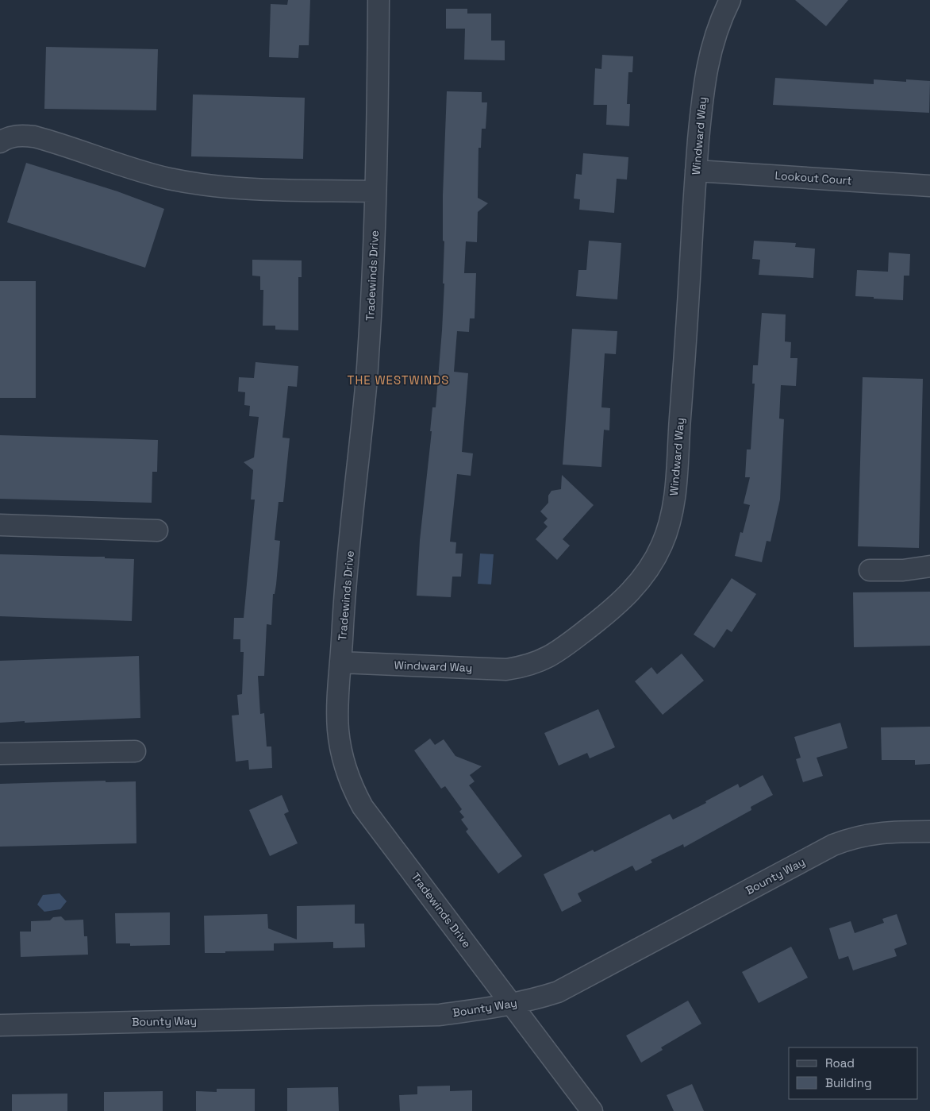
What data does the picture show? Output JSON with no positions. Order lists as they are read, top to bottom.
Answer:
{
  "streets": {
    "street": [
      "Windward Way",
      "Lookout Court",
      "Tradewinds Drive",
      "Bounty Way"
    ]
  },
  "crossings": [
    ["Windward Way", "Lookout Court"],
    ["Windward Way", "Tradewinds Drive"],
    ["Tradewinds Drive", "Bounty Way"]
  ],
  "districts": ["THE WESTWINDS"],
  "legend": ["Road", "Building"]
}
